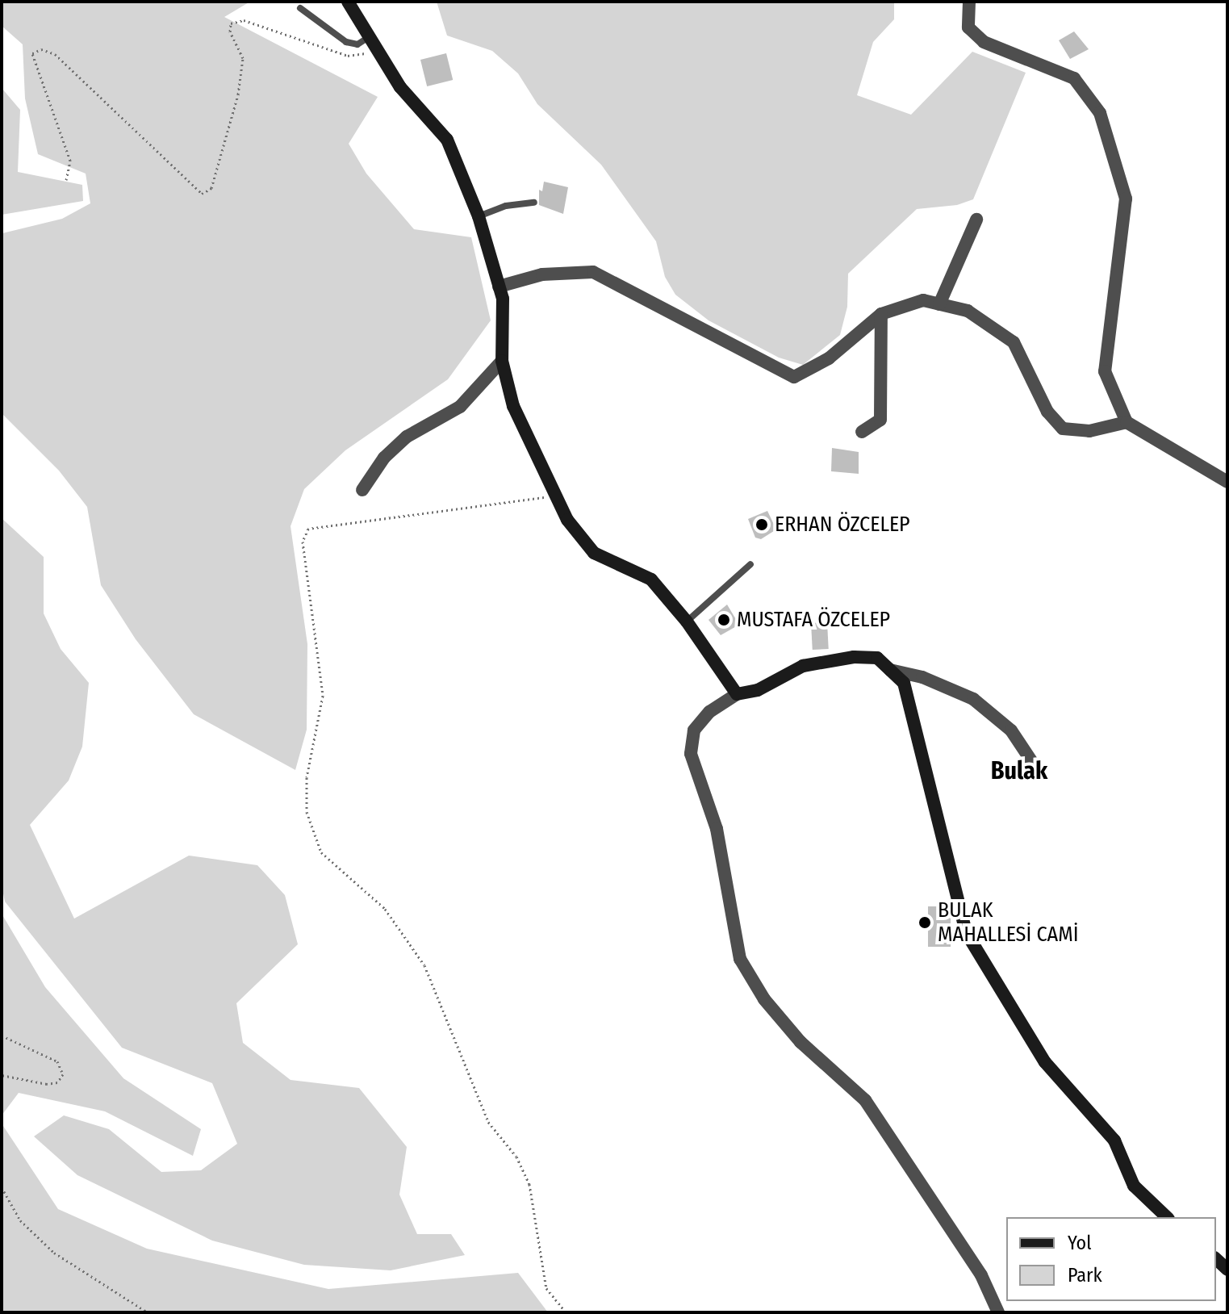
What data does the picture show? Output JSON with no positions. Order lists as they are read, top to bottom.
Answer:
{
  "districts": ["Bulak"],
  "places": ["ERHAN ÖZCELEP", "MUSTAFA ÖZCELEP", "BULAK MAHALLESİ CAMİ"],
  "legend": ["Yol", "Park"]
}
